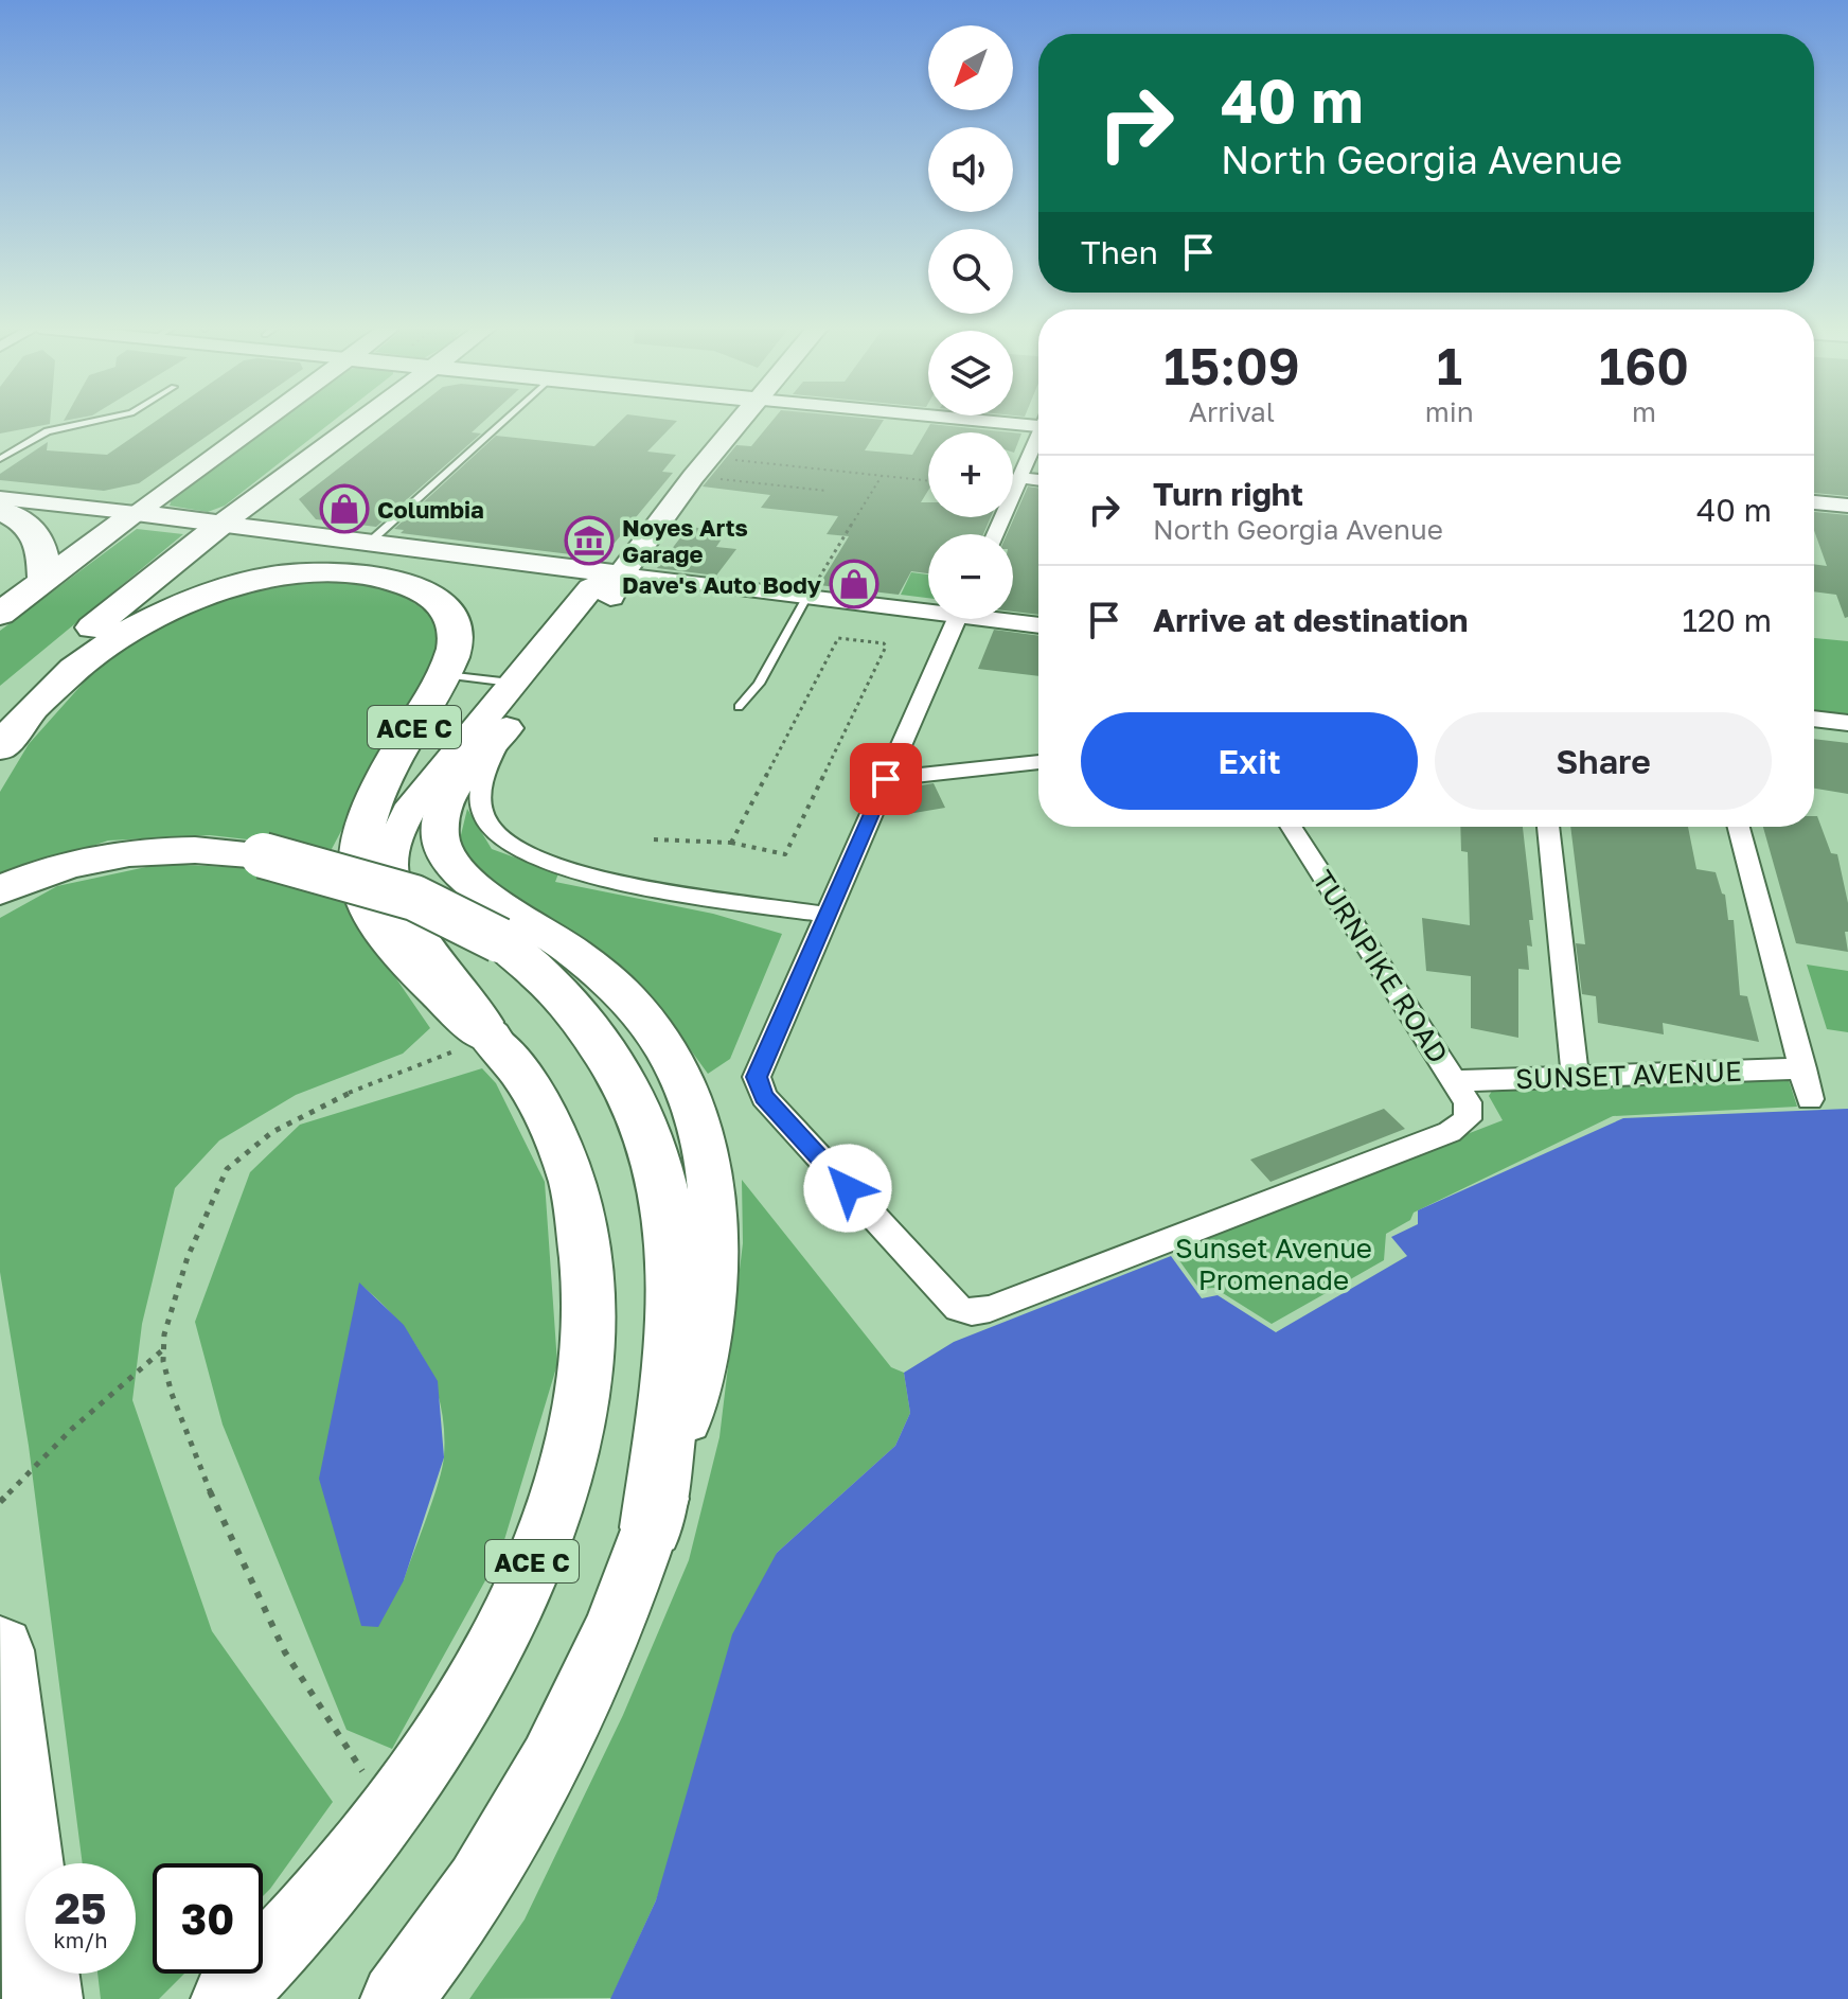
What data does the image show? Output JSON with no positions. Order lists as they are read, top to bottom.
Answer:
{
  "streets": {
    "highway": ["ACE C"],
    "street": ["TURNPIKE ROAD", "SUNSET AVENUE"]
  },
  "crossings": [
    ["TURNPIKE ROAD", "SUNSET AVENUE"]
  ],
  "parks": ["Sunset Avenue Promenade"],
  "places": {
    "shop": ["Columbia", "Dave's Auto Body"],
    "museum": ["Noyes Arts Garage"]
  },
  "north": "bottom left",
  "page": {
    "map_buttons": ["+", "−"],
    "turn": ["40 m", "North Georgia Avenue"],
    "then": "Then",
    "eta": [
      "15:09",
      "Arrival",
      "1",
      "min",
      "160",
      "m"
    ],
    "list": [
      {
        "name": "Turn right",
        "note": "North Georgia Avenue",
        "value": "40 m"
      },
      {
        "name": "Arrive at destination",
        "value": "120 m"
      }
    ],
    "buttons": ["Exit", "Share"],
    "speed": "25 km/h",
    "limit": "30"
  }
}
